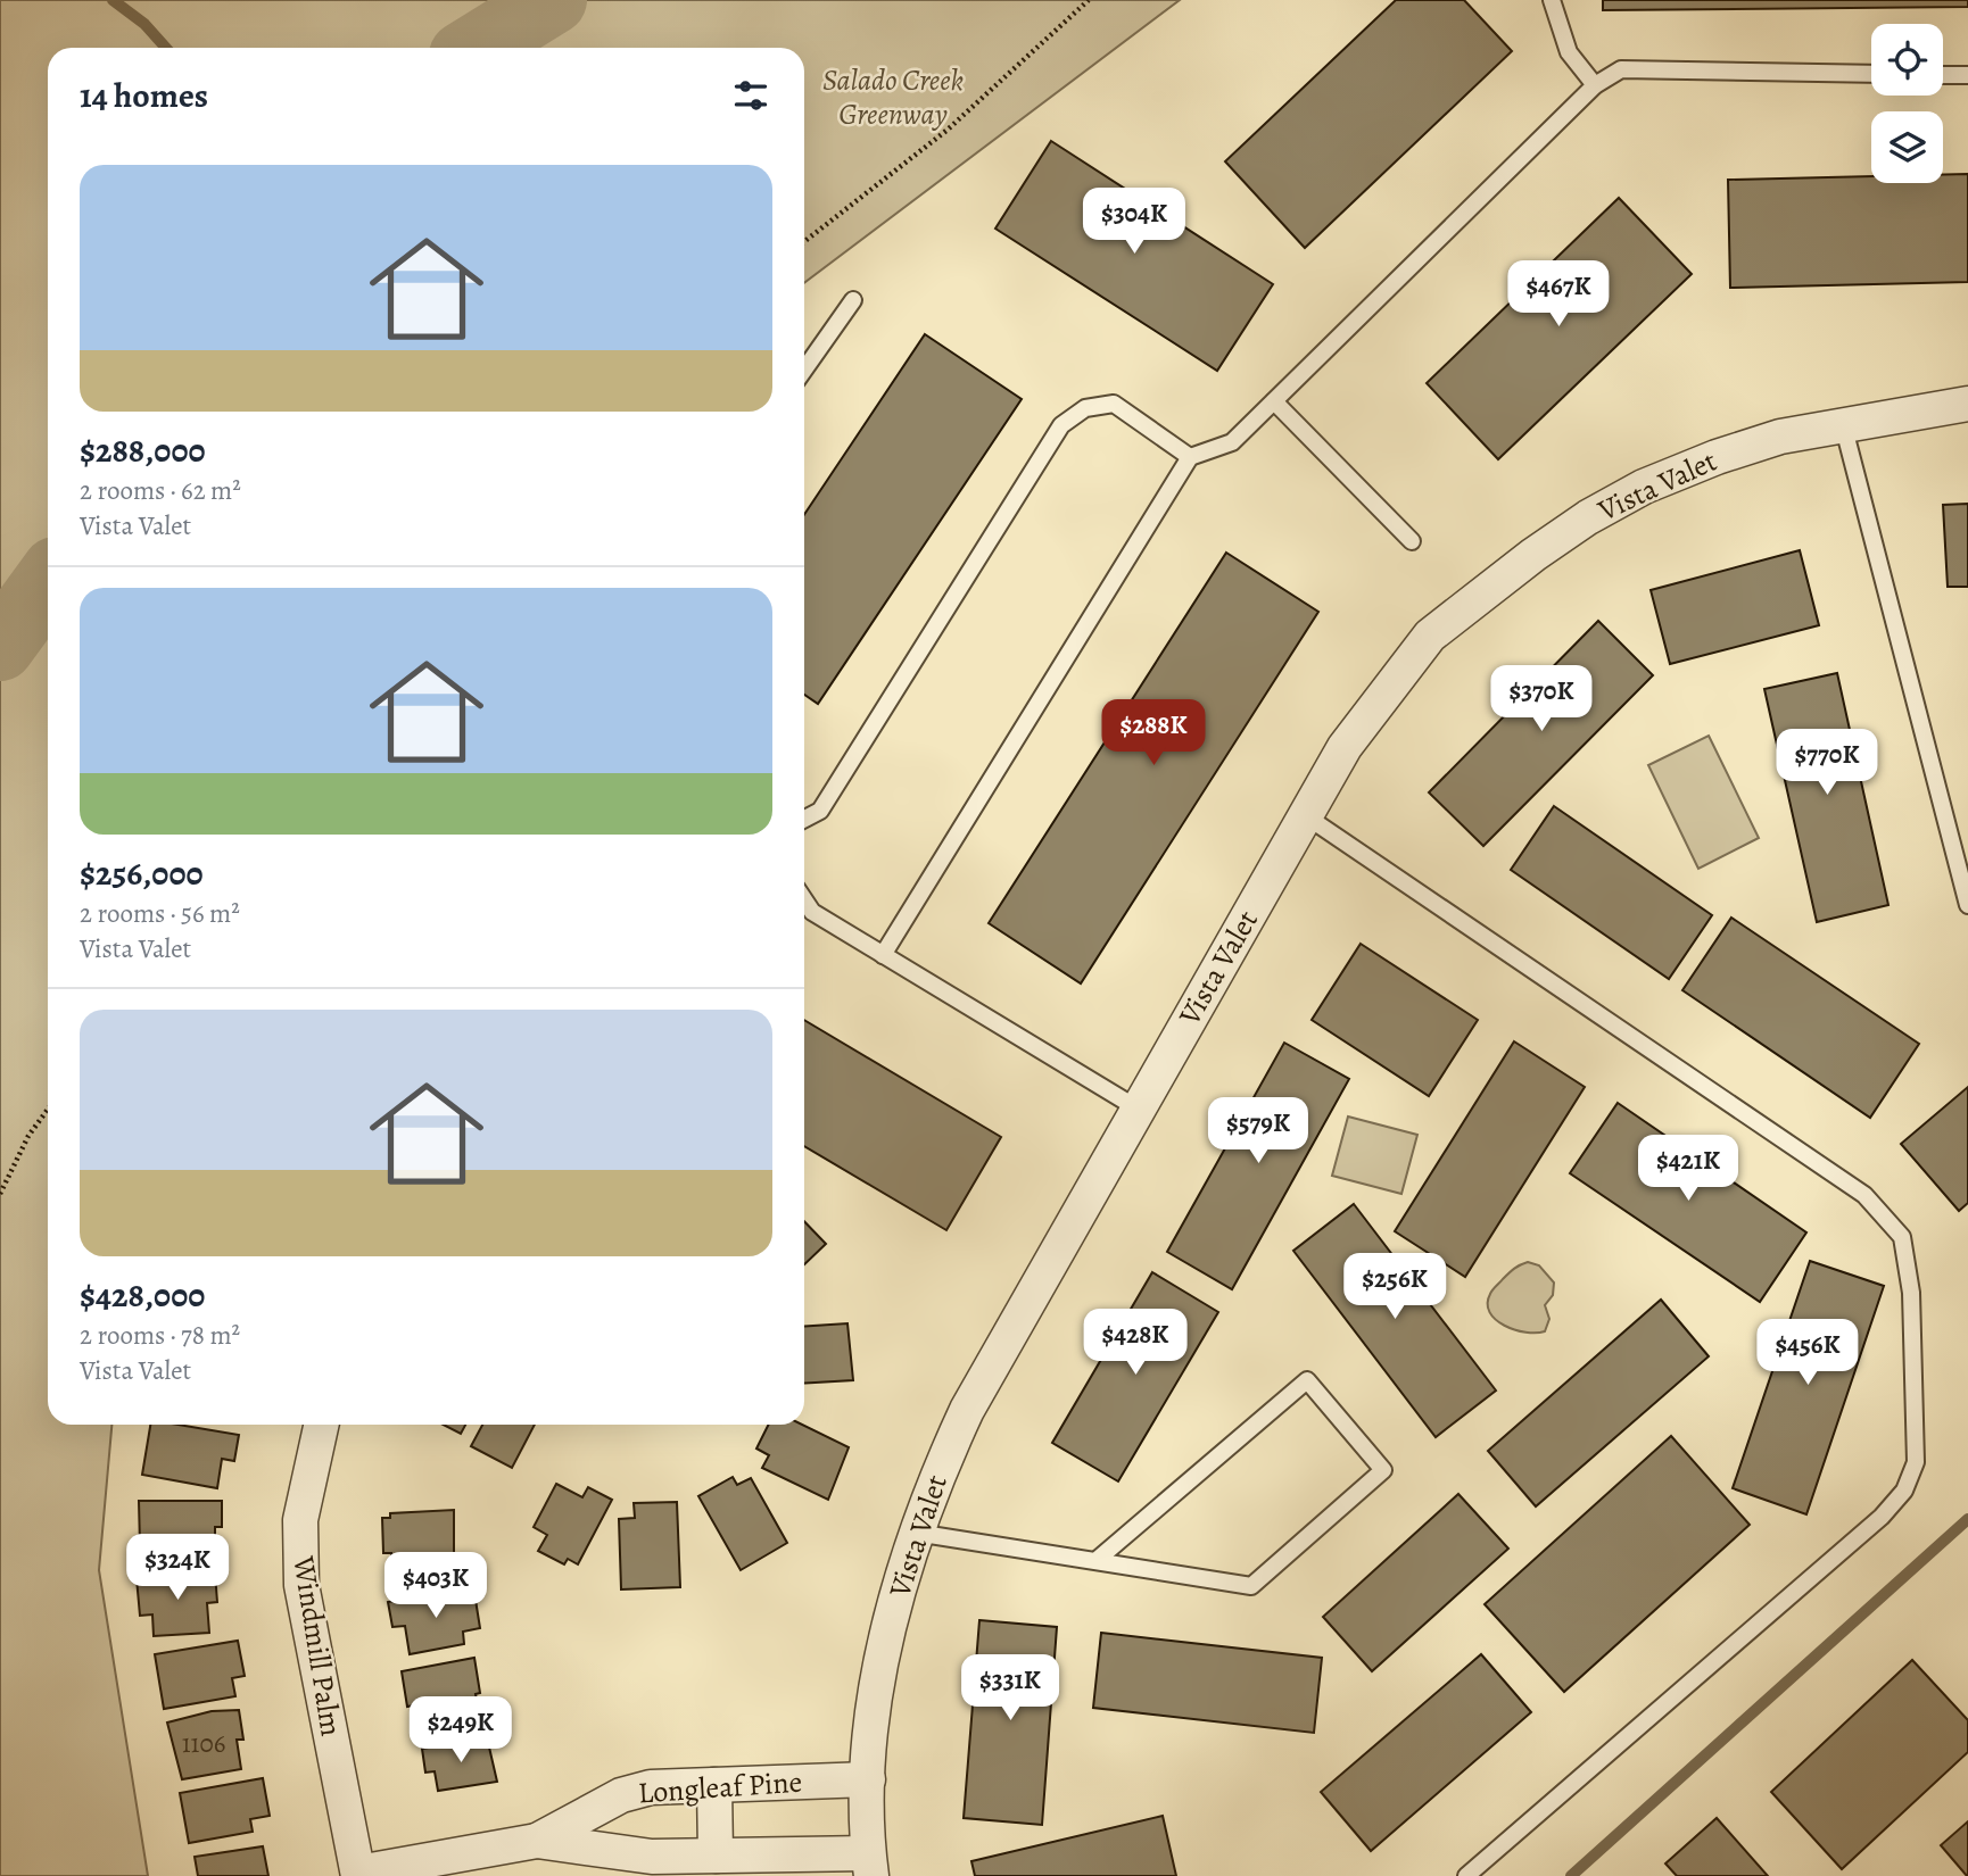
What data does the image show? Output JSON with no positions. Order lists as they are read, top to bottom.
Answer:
{
  "streets": {
    "street": ["Vista Valet", "Windmill Palm", "Longleaf Pine"]
  },
  "crossings": [
    ["Vista Valet", "Longleaf Pine"],
    ["Windmill Palm", "Longleaf Pine"]
  ],
  "parks": ["Salado Creek Greenway"],
  "house_numbers": ["1106"],
  "page": {
    "heading": "14 homes",
    "list": [
      {
        "name": "$288,000",
        "note": "2 rooms · 62 m² · Vista Valet"
      },
      {
        "name": "$256,000",
        "note": "2 rooms · 56 m² · Vista Valet"
      },
      {
        "name": "$428,000",
        "note": "2 rooms · 78 m² · Vista Valet"
      }
    ],
    "price": [
      "$304K",
      "$467K",
      "$370K",
      "$288K",
      "$770K",
      "$579K",
      "$421K",
      "$256K",
      "$428K",
      "$456K",
      "$324K",
      "$403K",
      "$331K",
      "$249K"
    ]
  }
}
